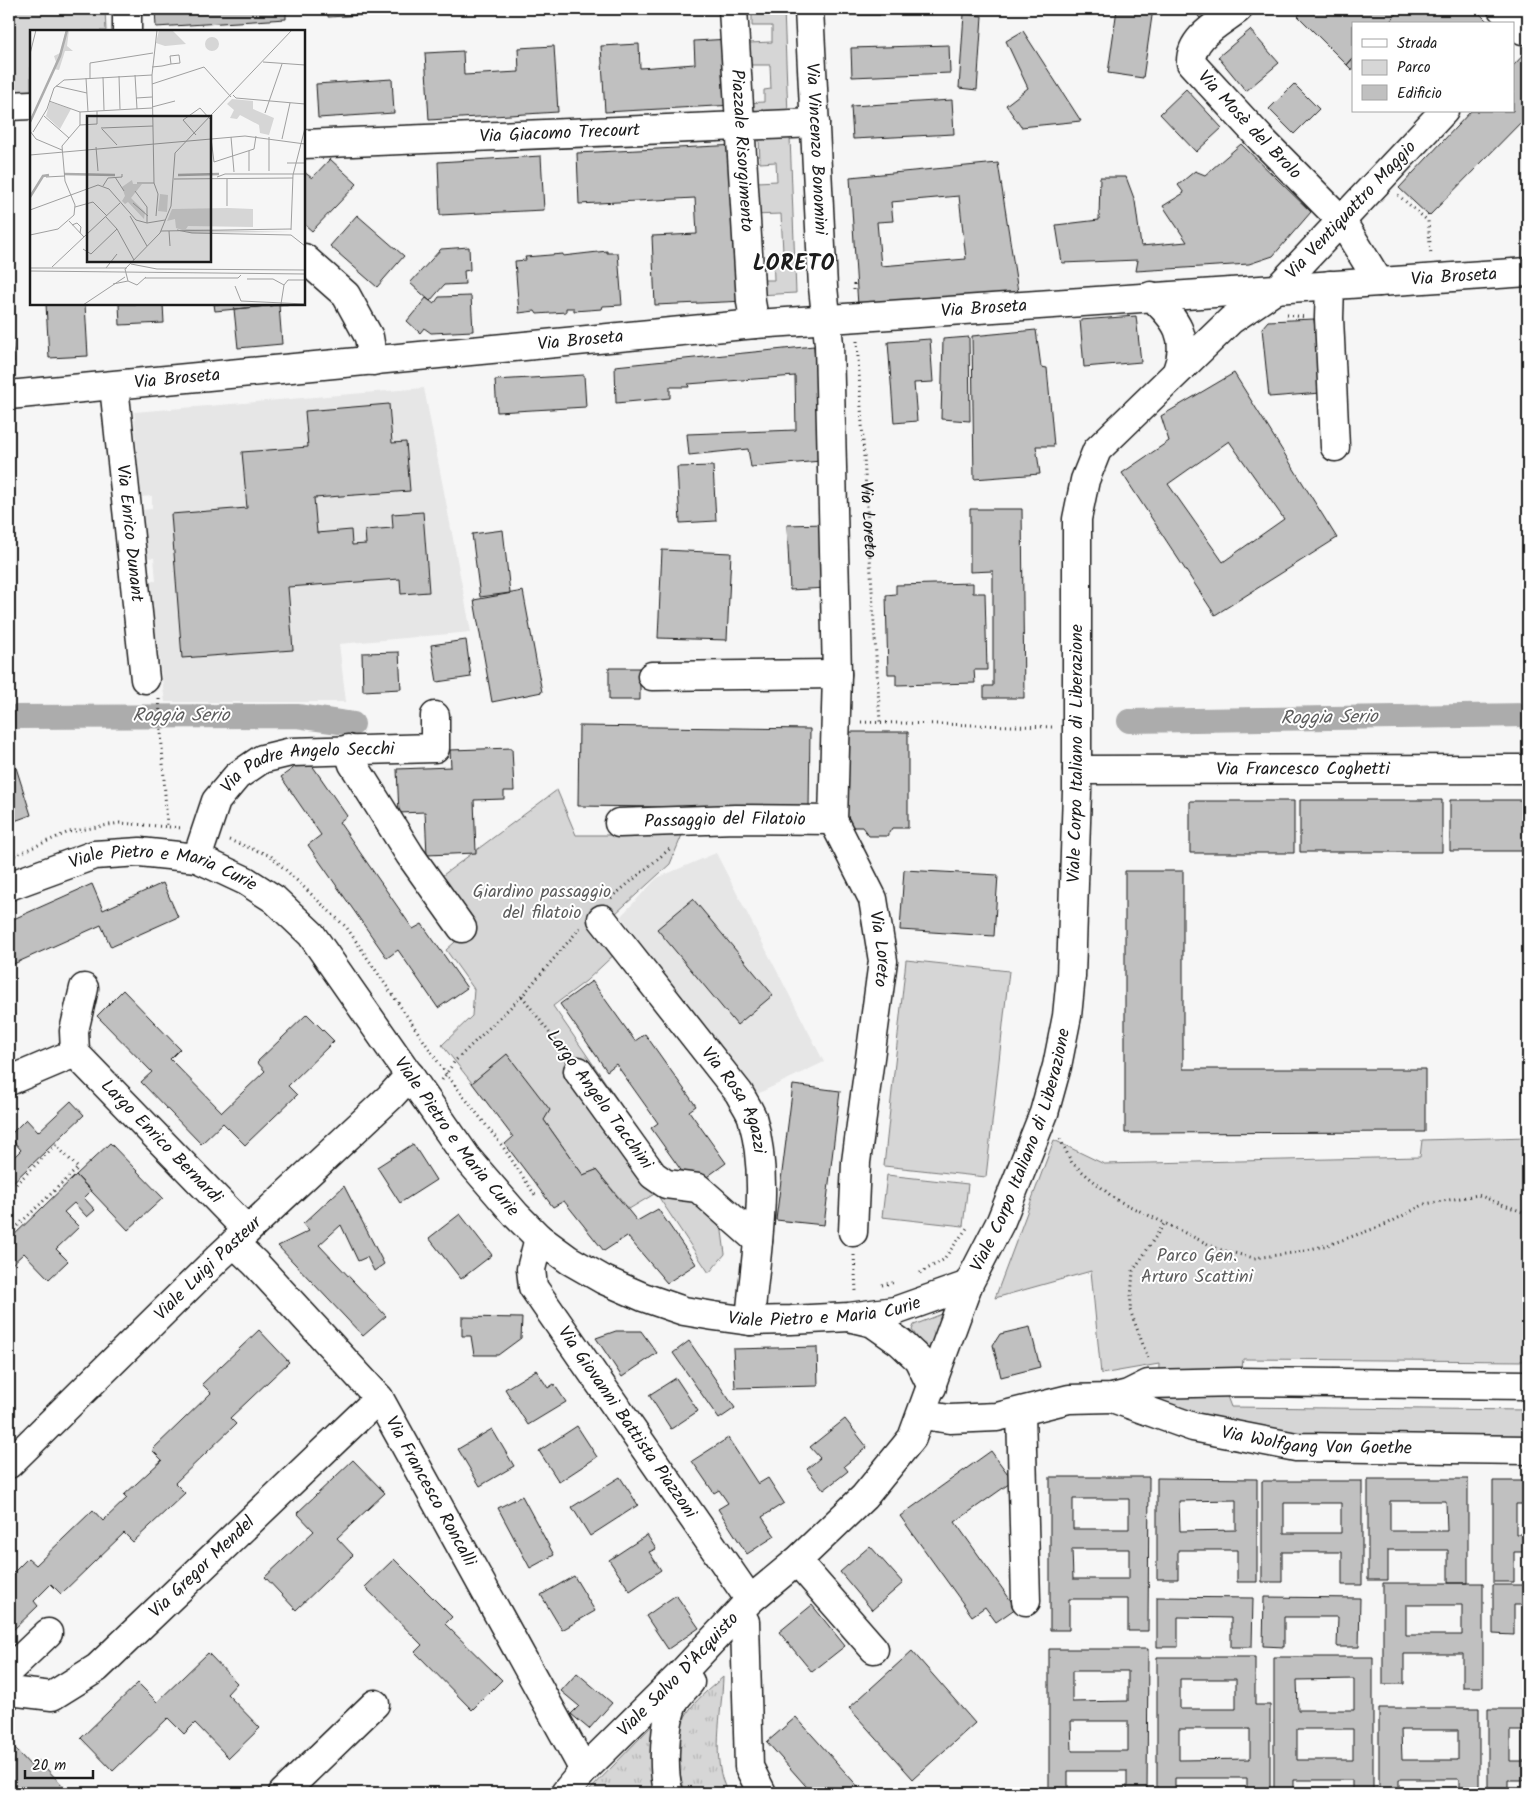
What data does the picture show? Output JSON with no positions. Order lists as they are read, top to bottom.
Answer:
{
  "streets": {
    "street": [
      "Via Mosè del Brolo",
      "Via Giacomo Trecourt",
      "Via Vincenzo Bonomini",
      "Piazzale Risorgimento",
      "Via Ventiquattro Maggio",
      "Via Broseta",
      "Via Loreto",
      "Via Enrico Dunant",
      "Viale Corpo Italiano di Liberazione",
      "Via Francesco Coghetti",
      "Via Padre Angelo Secchi",
      "Passaggio del Filatoio",
      "Viale Pietro e Maria Curie",
      "Largo Angelo Tacchini",
      "Via Rosa Agazzi",
      "Largo Enrico Bernardi",
      "Viale Luigi Pasteur",
      "Via Giovanni Battista Piazzoni",
      "Via Wolfgang Von Goethe",
      "Via Francesco Roncalli",
      "Via Gregor Mendel",
      "Viale Salvo D'Acquisto"
    ]
  },
  "crossings": [
    ["Via Mosè del Brolo", "Via Ventiquattro Maggio"],
    ["Via Giacomo Trecourt", "Via Vincenzo Bonomini"],
    ["Via Giacomo Trecourt", "Piazzale Risorgimento"],
    ["Via Vincenzo Bonomini", "Via Broseta"],
    ["Via Vincenzo Bonomini", "Via Loreto"],
    ["Piazzale Risorgimento", "Via Broseta"],
    ["Via Ventiquattro Maggio", "Via Broseta"],
    ["Via Ventiquattro Maggio", "Viale Corpo Italiano di Liberazione"],
    ["Via Broseta", "Via Loreto"],
    ["Via Broseta", "Via Enrico Dunant"],
    ["Via Broseta", "Viale Corpo Italiano di Liberazione"],
    ["Via Loreto", "Passaggio del Filatoio"],
    ["Viale Corpo Italiano di Liberazione", "Via Francesco Coghetti"],
    ["Viale Corpo Italiano di Liberazione", "Viale Pietro e Maria Curie"],
    ["Viale Corpo Italiano di Liberazione", "Viale Salvo D'Acquisto"],
    ["Via Padre Angelo Secchi", "Viale Pietro e Maria Curie"],
    ["Viale Pietro e Maria Curie", "Via Rosa Agazzi"],
    ["Viale Pietro e Maria Curie", "Viale Luigi Pasteur"],
    ["Viale Pietro e Maria Curie", "Via Giovanni Battista Piazzoni"],
    ["Largo Angelo Tacchini", "Via Rosa Agazzi"],
    ["Largo Enrico Bernardi", "Viale Luigi Pasteur"],
    ["Largo Enrico Bernardi", "Via Francesco Roncalli"],
    ["Viale Luigi Pasteur", "Via Francesco Roncalli"],
    ["Via Giovanni Battista Piazzoni", "Viale Salvo D'Acquisto"],
    ["Via Wolfgang Von Goethe", "Viale Salvo D'Acquisto"],
    ["Via Francesco Roncalli", "Via Gregor Mendel"],
    ["Via Francesco Roncalli", "Viale Salvo D'Acquisto"]
  ],
  "districts": ["LORETO"],
  "water": ["Roggia Serio"],
  "parks": ["Giardino passaggio del filatoio", "Parco Gen. Arturo Scattini"],
  "legend": ["Strada", "Parco", "Edificio"],
  "scale_bar": "20 m"
}
